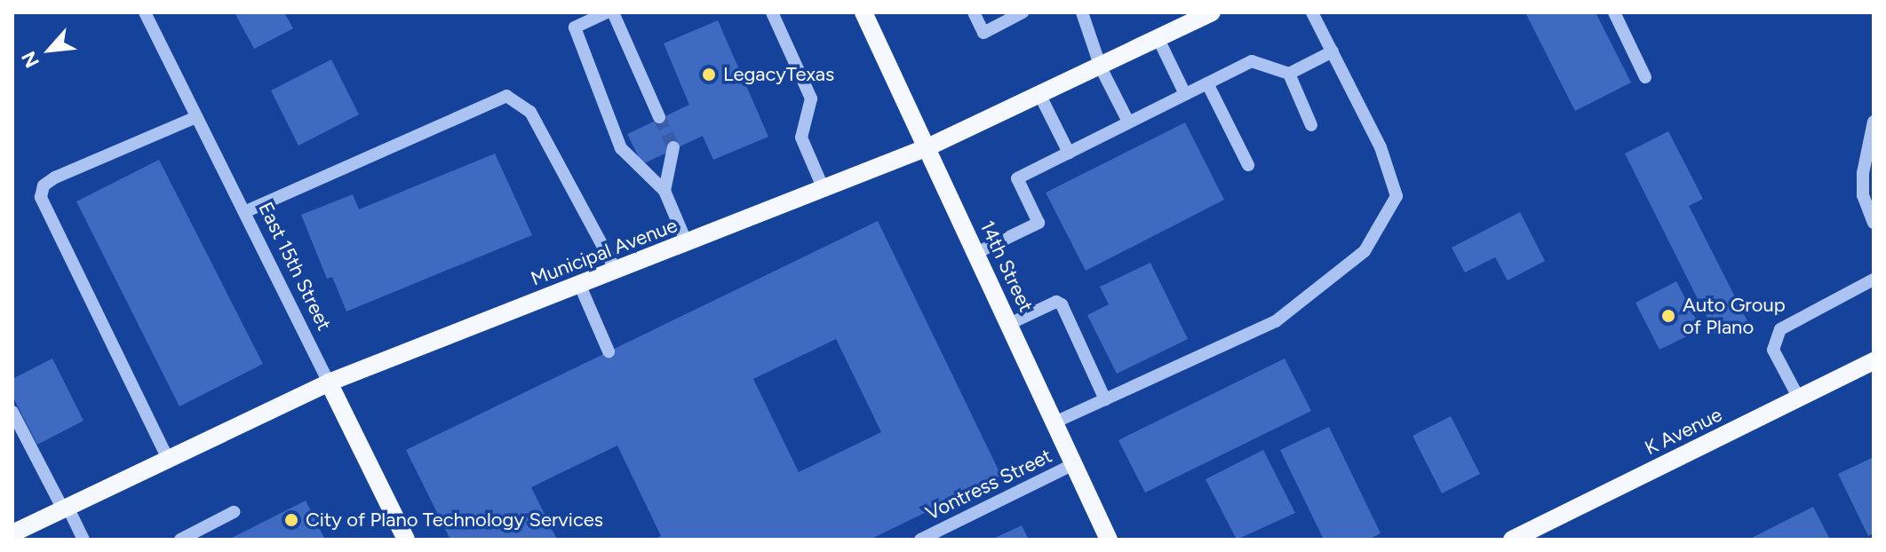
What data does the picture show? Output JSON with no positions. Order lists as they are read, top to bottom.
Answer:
{
  "streets": {
    "main road": [
      "Municipal Avenue",
      "East 15th Street",
      "14th Street",
      "K Avenue"
    ],
    "street": ["Vontress Street"]
  },
  "crossings": [
    ["Municipal Avenue", "East 15th Street"],
    ["Municipal Avenue", "14th Street"],
    ["14th Street", "Vontress Street"]
  ],
  "places": ["LegacyTexas", "Auto Group of Plano", "City of Plano Technology Services"],
  "north": "bottom left"
}
